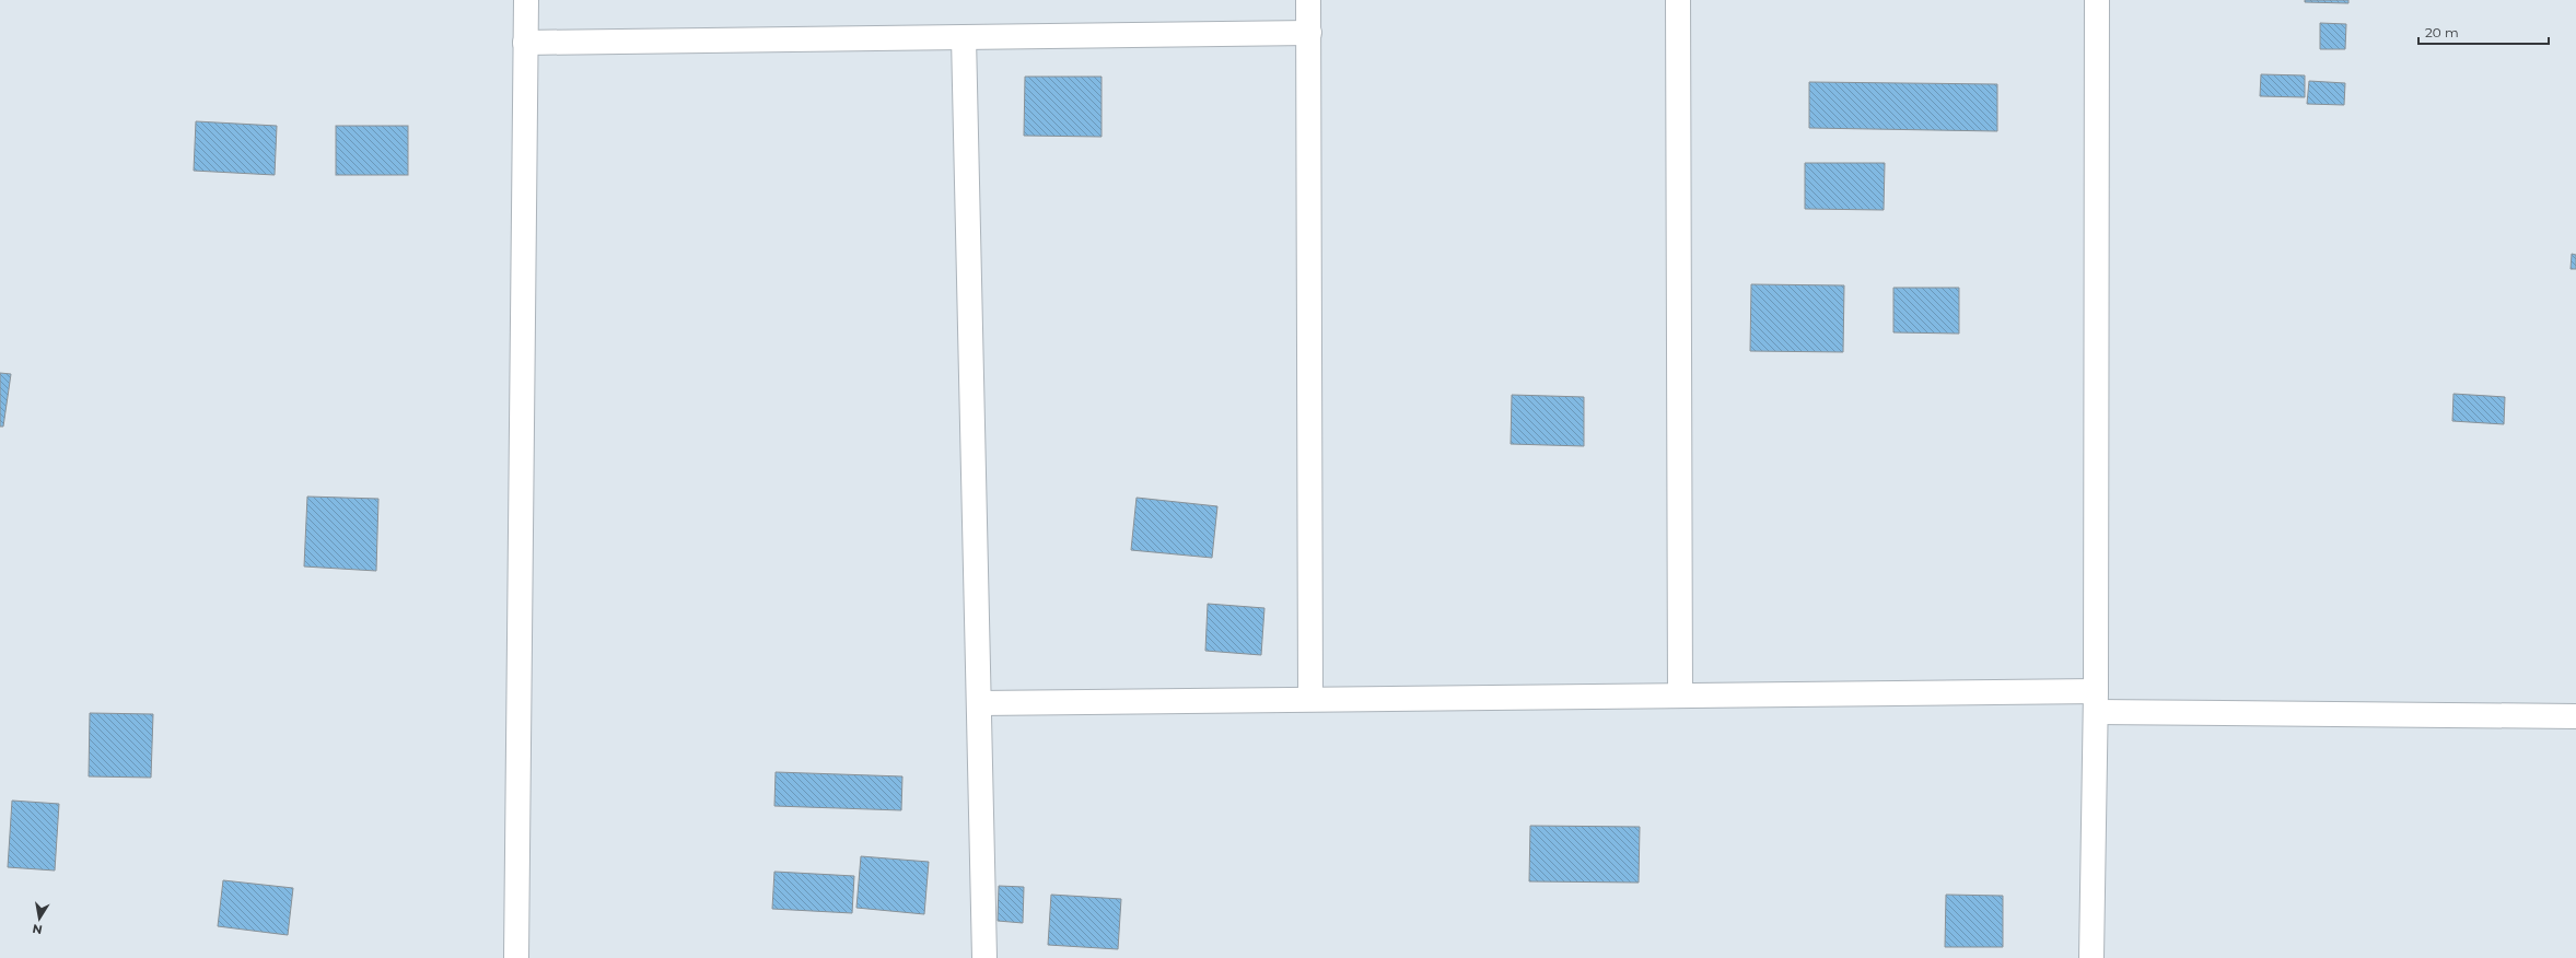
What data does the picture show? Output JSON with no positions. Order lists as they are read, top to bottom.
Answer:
{
  "scale_bar": "20 m",
  "north": "bottom"
}
